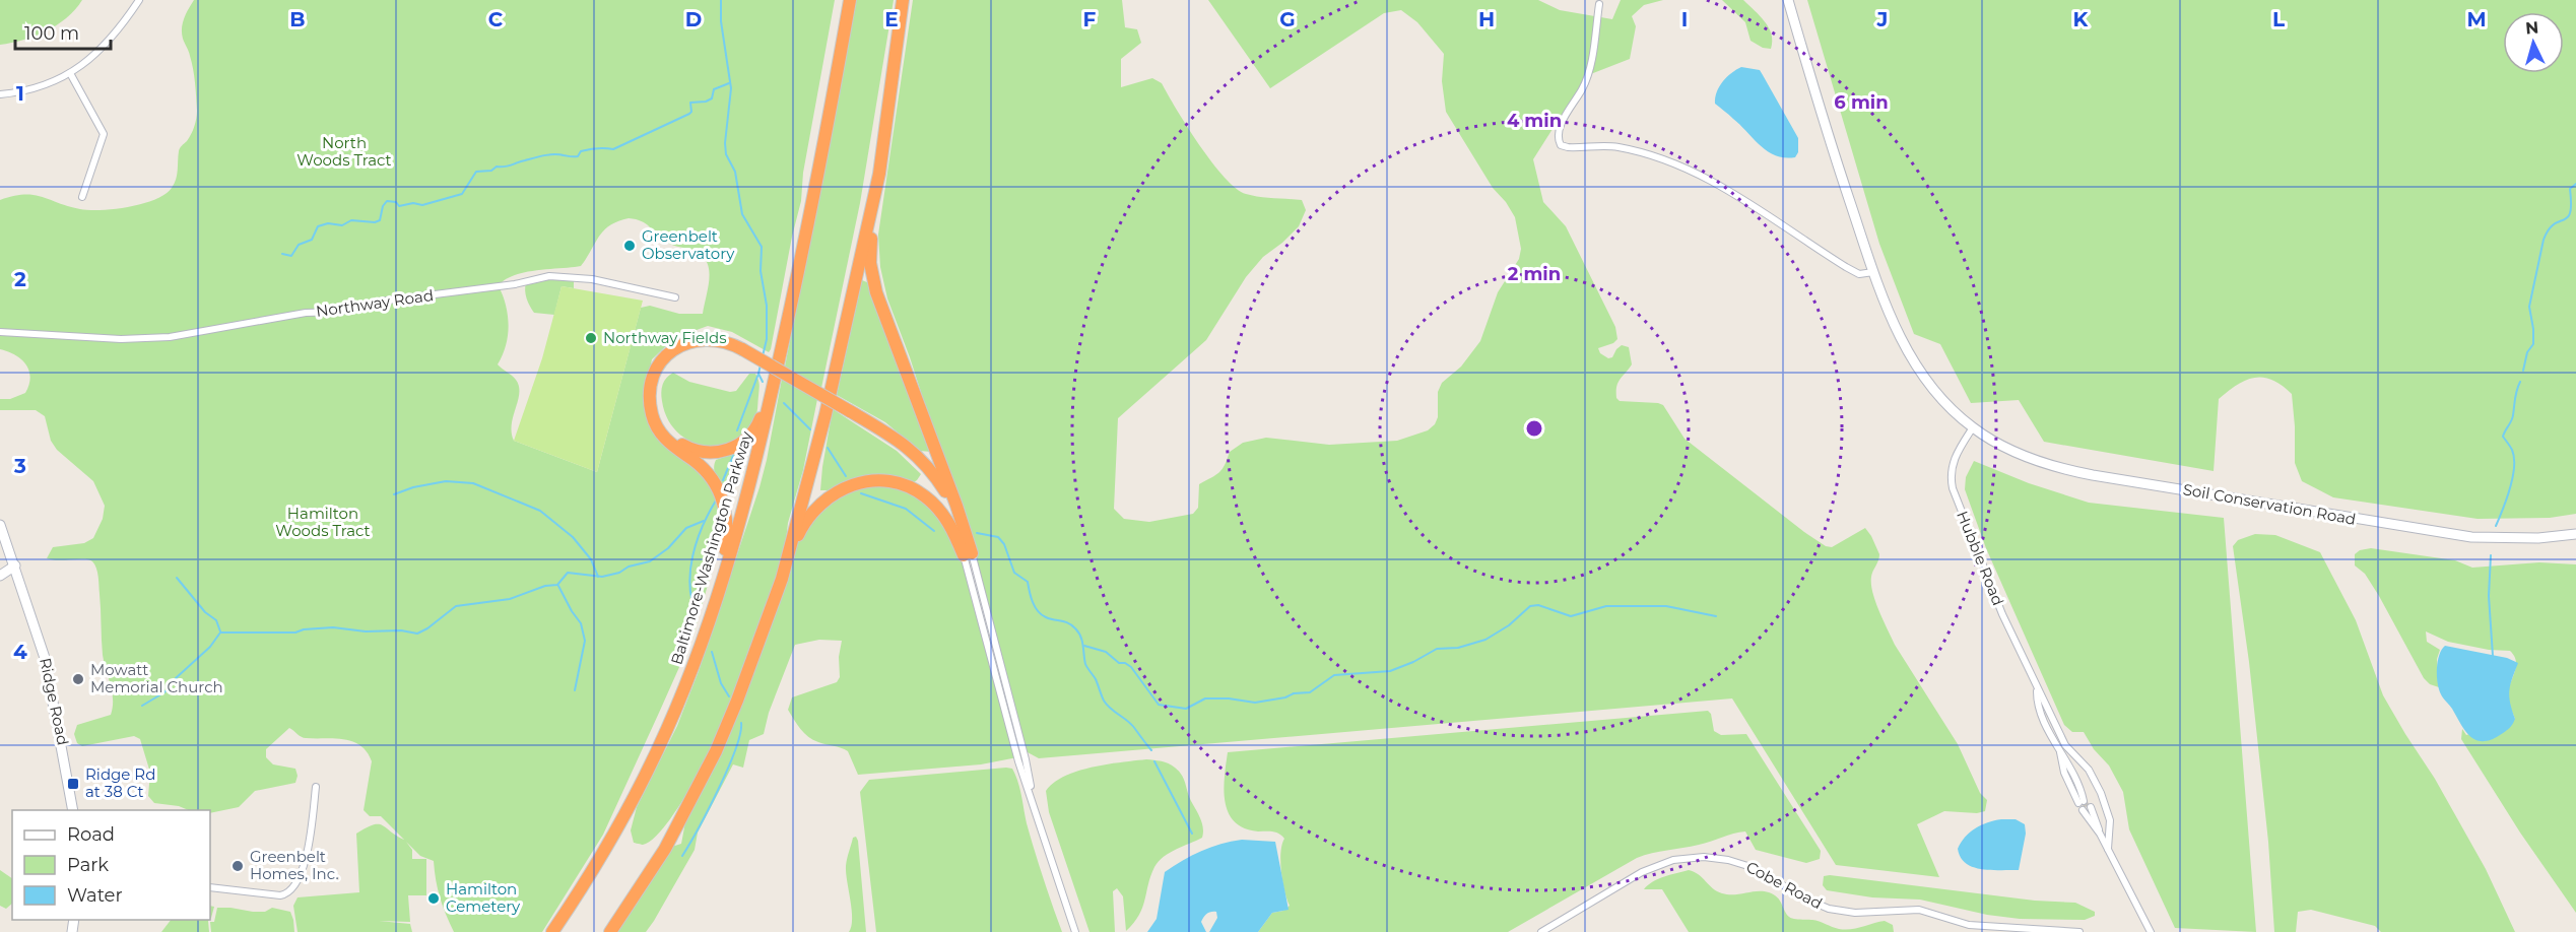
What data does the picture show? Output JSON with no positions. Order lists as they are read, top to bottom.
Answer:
{
  "streets": {
    "highway": ["Baltimore-Washington Parkway"],
    "main road": ["Soil Conservation Road", "Ridge Road"],
    "street": ["Northway Road", "Hubble Road", "Cobe Road"]
  },
  "crossings": [
    ["Soil Conservation Road", "Hubble Road"]
  ],
  "parks": ["North Woods Tract", "Hamilton Woods Tract"],
  "places": {
    "other": [
      "Greenbelt Observatory",
      "Northway Fields",
      "Mowatt Memorial Church",
      "Greenbelt Homes, Inc.",
      "Hamilton Cemetery"
    ],
    "transit": ["Ridge Rd at 38 Ct"]
  },
  "legend": ["Road", "Park", "Water"],
  "scale_bar": "100 m",
  "north": "top",
  "grid": {
    "columns": [
      "B",
      "C",
      "D",
      "E",
      "F",
      "G",
      "H",
      "I",
      "J",
      "K",
      "L",
      "M"
    ],
    "rows": [
      "1",
      "2",
      "3",
      "4"
    ]
  },
  "rings": ["6 min", "4 min", "2 min"]
}
